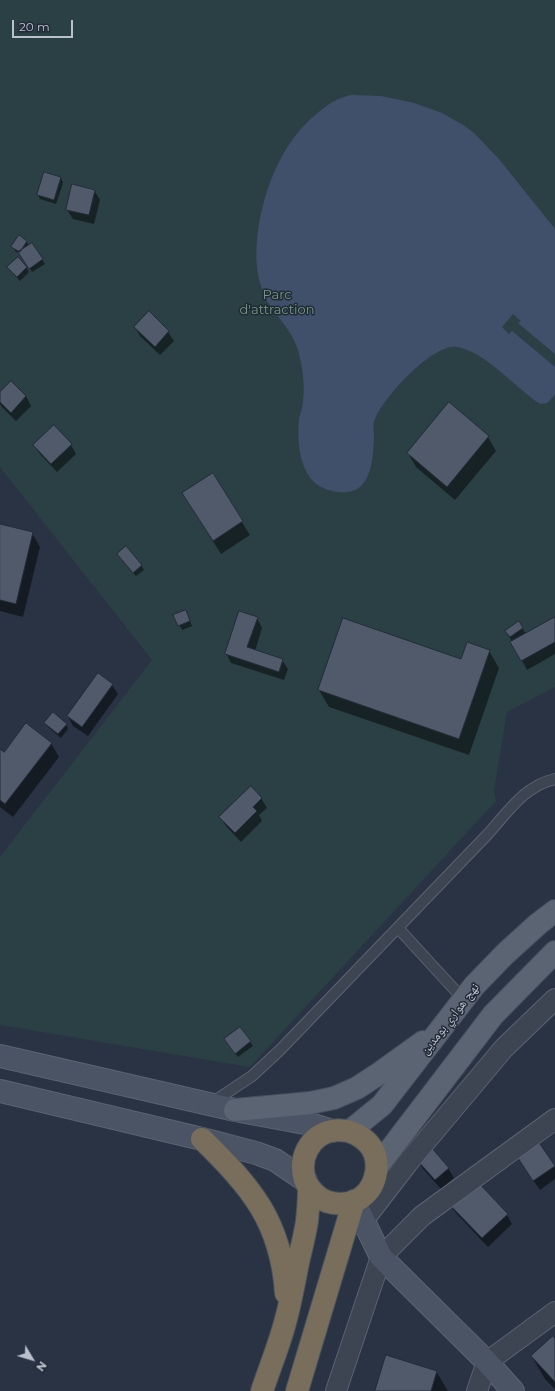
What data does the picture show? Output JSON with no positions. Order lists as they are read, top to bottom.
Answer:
{
  "streets": {
    "main road": ["نهج هواري بومدين"]
  },
  "parks": ["Parc d'attraction"],
  "scale_bar": "20 m",
  "north": "bottom right"
}
